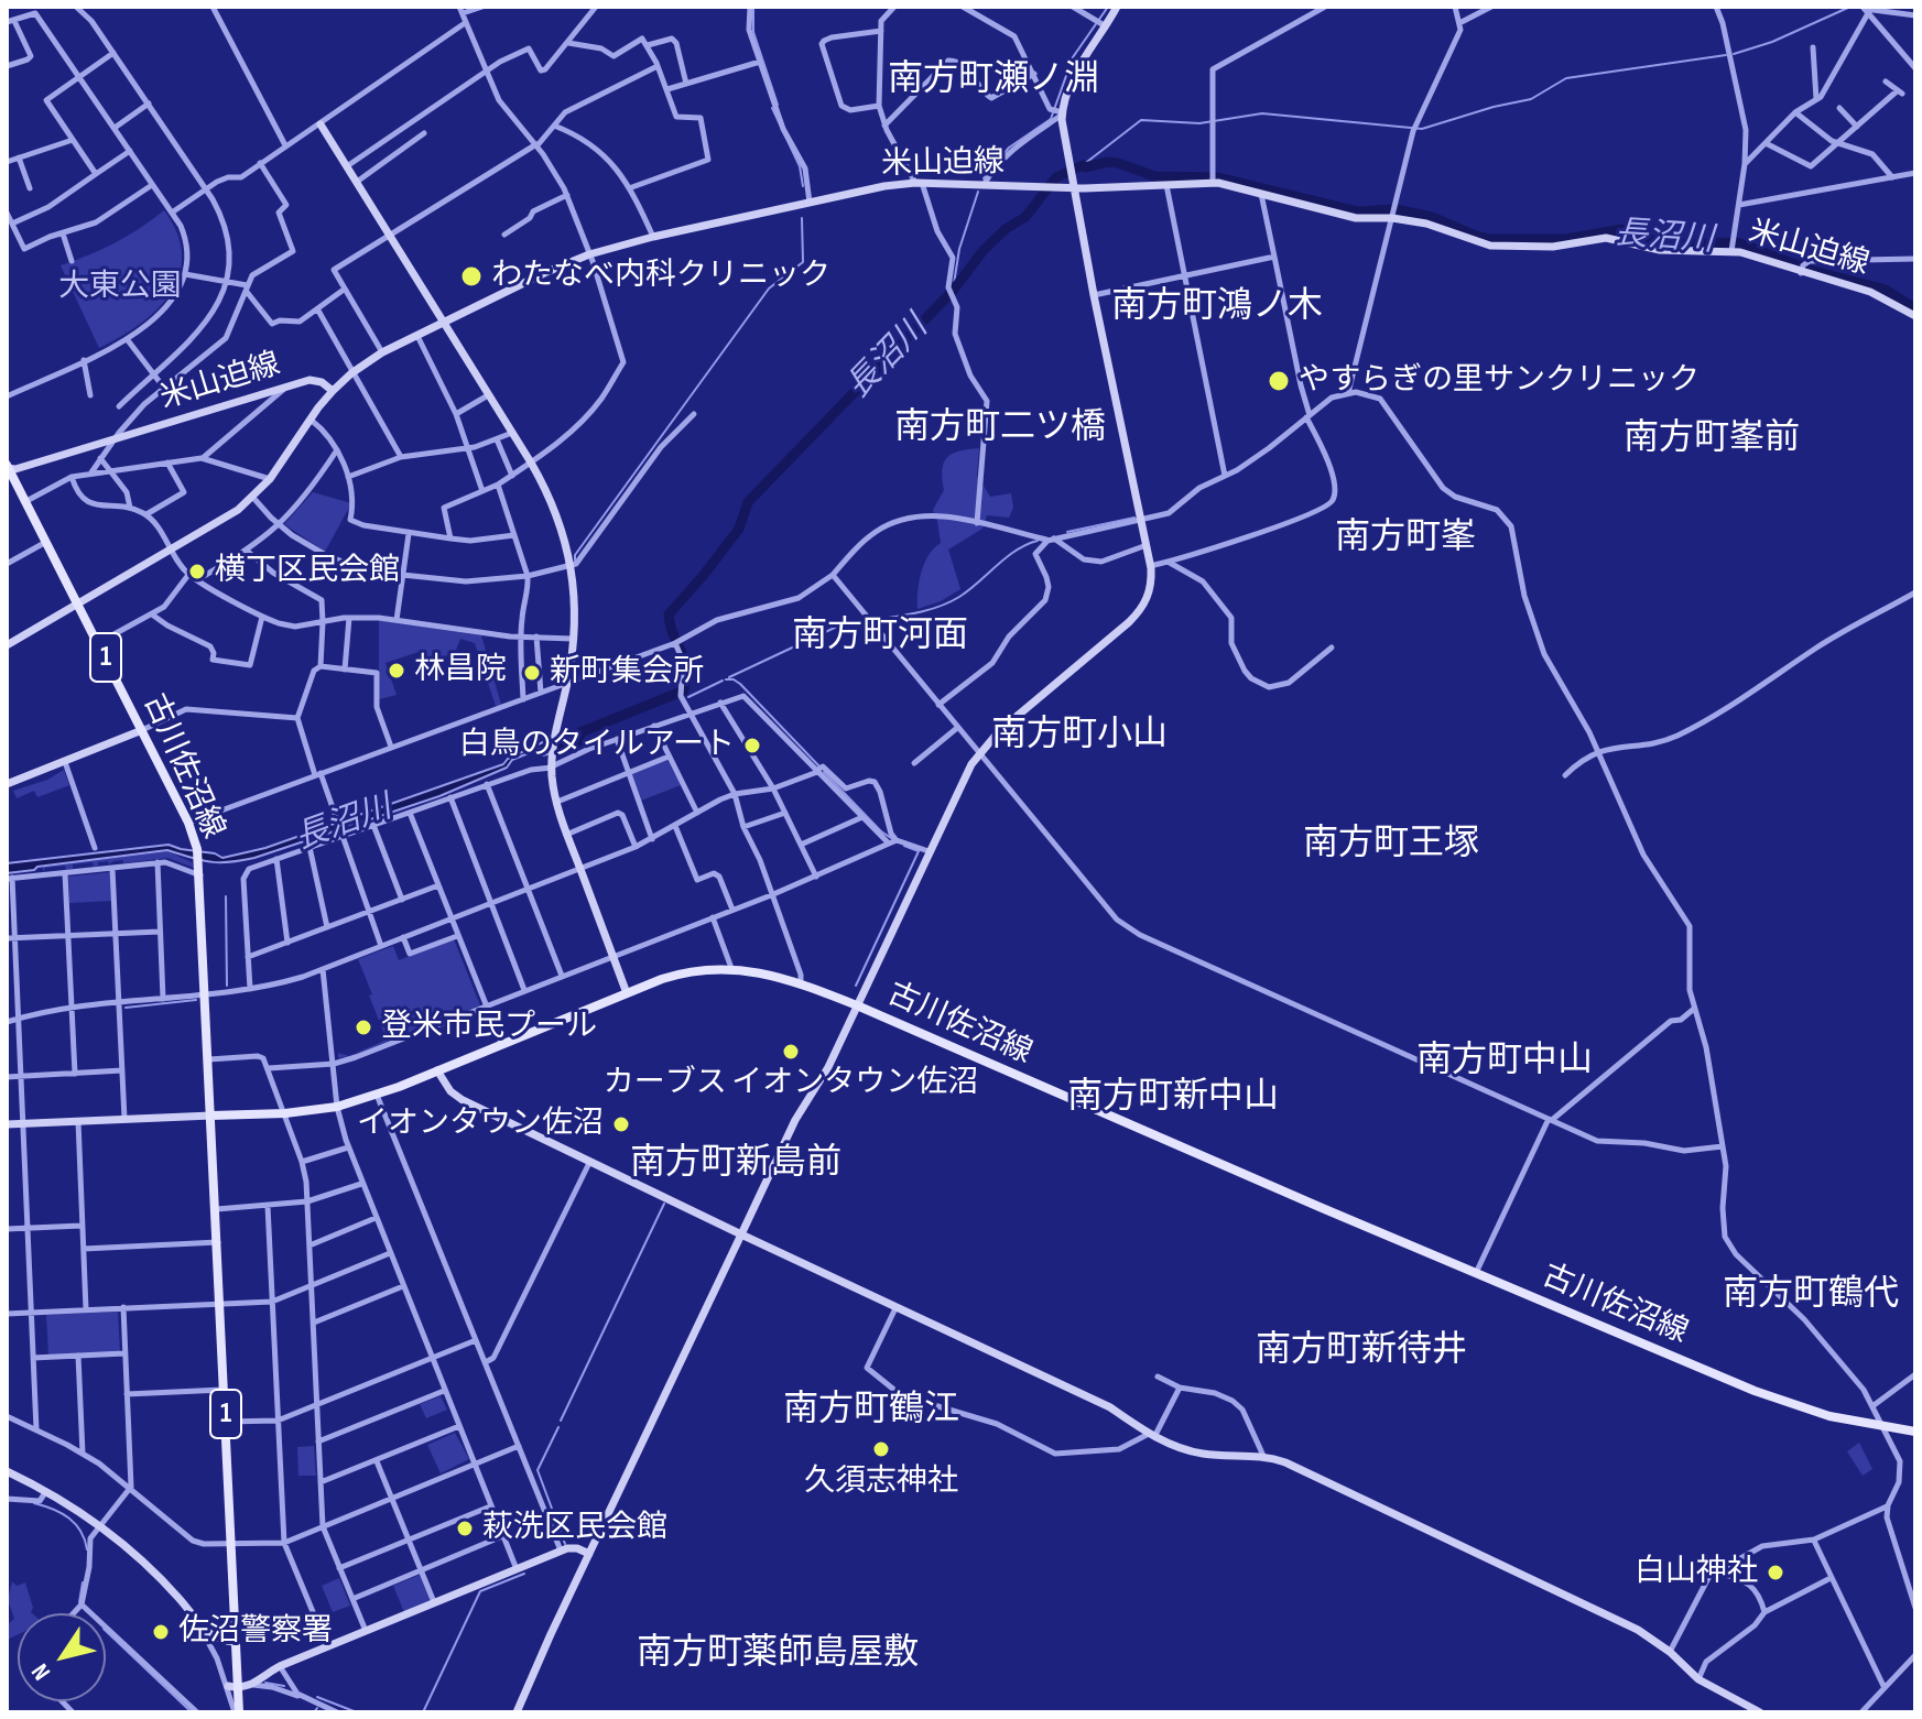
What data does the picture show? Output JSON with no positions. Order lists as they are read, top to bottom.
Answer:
{
  "streets": {
    "main road": ["1", "古川佐沼線"],
    "street": ["米山迫線"]
  },
  "crossings": [
    ["米山迫線", "古川佐沼線"]
  ],
  "districts": [
    "南方町瀬ノ淵",
    "南方町鴻ノ木",
    "南方町二ツ橋",
    "南方町峯前",
    "南方町峯",
    "南方町河面",
    "南方町小山",
    "南方町王塚",
    "南方町中山",
    "南方町新中山",
    "南方町新島前",
    "南方町鶴代",
    "南方町新待井",
    "南方町鶴江",
    "南方町薬師島屋敷"
  ],
  "water": ["長沼川"],
  "parks": ["大東公園"],
  "places": [
    "わたなべ内科クリニック",
    "やすらぎの里サンクリニック",
    "横丁区民会館",
    "林昌院",
    "新町集会所",
    "白鳥のタイルアート",
    "登米市民プール",
    "カーブス イオンタウン佐沼",
    "イオンタウン佐沼",
    "久須志神社",
    "萩洗区民会館",
    "白山神社",
    "佐沼警察署"
  ],
  "north": "bottom left"
}
